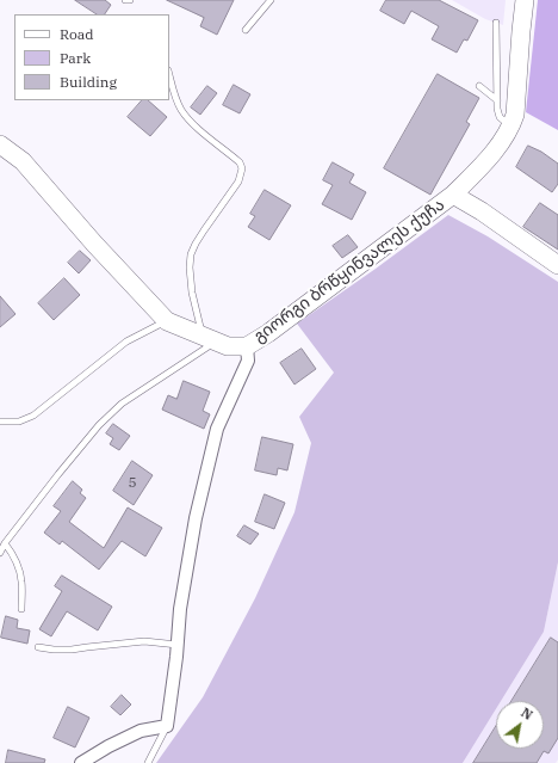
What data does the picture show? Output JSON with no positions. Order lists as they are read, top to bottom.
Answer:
{
  "streets": {
    "street": ["გიორგი ბრწყინვალეს ქუჩა"]
  },
  "house_numbers": ["5"],
  "legend": ["Road", "Park", "Building"],
  "north": "top right"
}
